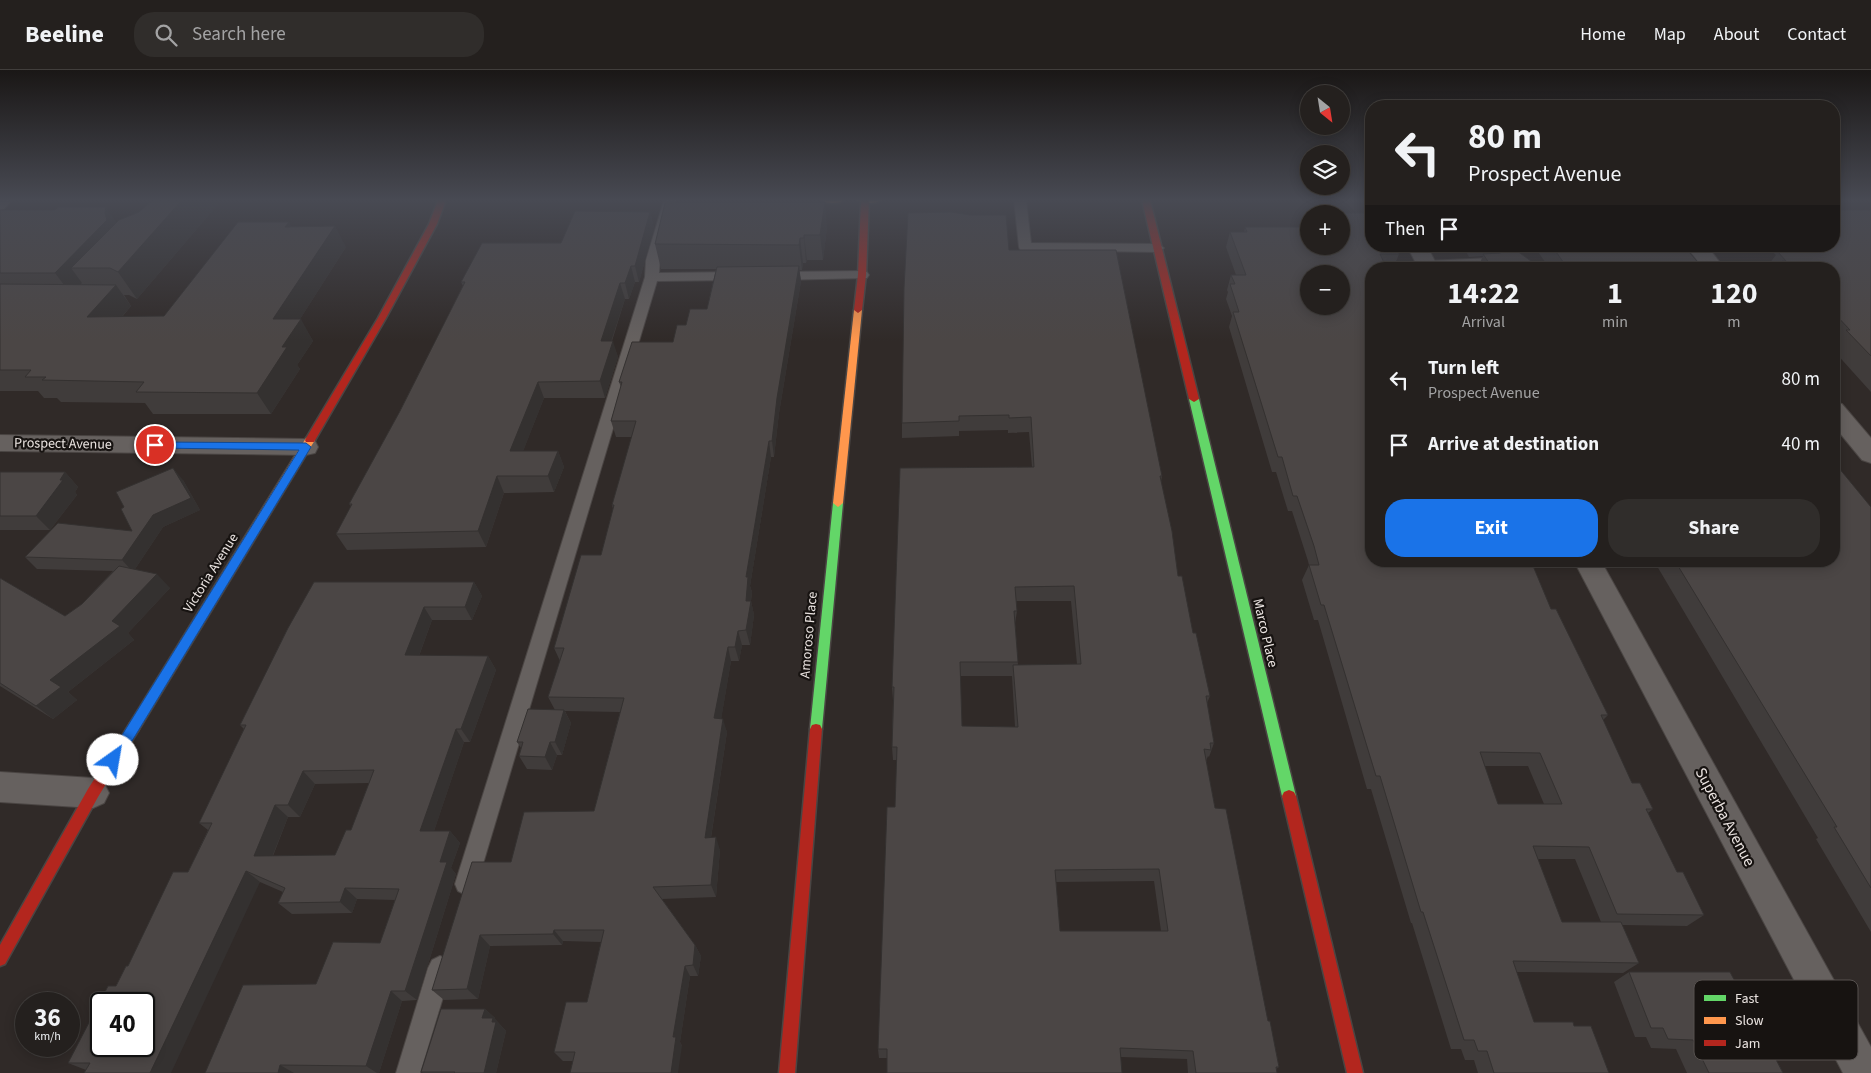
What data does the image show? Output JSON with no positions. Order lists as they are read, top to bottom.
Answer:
{
  "streets": {
    "main road": ["Victoria Avenue", "Marco Place", "Amoroso Place"],
    "street": ["Prospect Avenue", "Superba Avenue"]
  },
  "crossings": [
    ["Prospect Avenue", "Victoria Avenue"]
  ],
  "legend": ["Fast", "Slow", "Jam"],
  "north": "bottom right",
  "page": {
    "header": "Beeline",
    "search": "Search here",
    "nav": [
      "Home",
      "Map",
      "About",
      "Contact"
    ],
    "map_buttons": ["+", "−"],
    "turn": ["80 m", "Prospect Avenue"],
    "then": "Then",
    "eta": [
      "14:22",
      "Arrival",
      "1",
      "min",
      "120",
      "m"
    ],
    "list": [
      {
        "name": "Turn left",
        "note": "Prospect Avenue",
        "value": "80 m"
      },
      {
        "name": "Arrive at destination",
        "value": "40 m"
      }
    ],
    "buttons": ["Exit", "Share"],
    "speed": "36 km/h",
    "limit": "40"
  }
}
